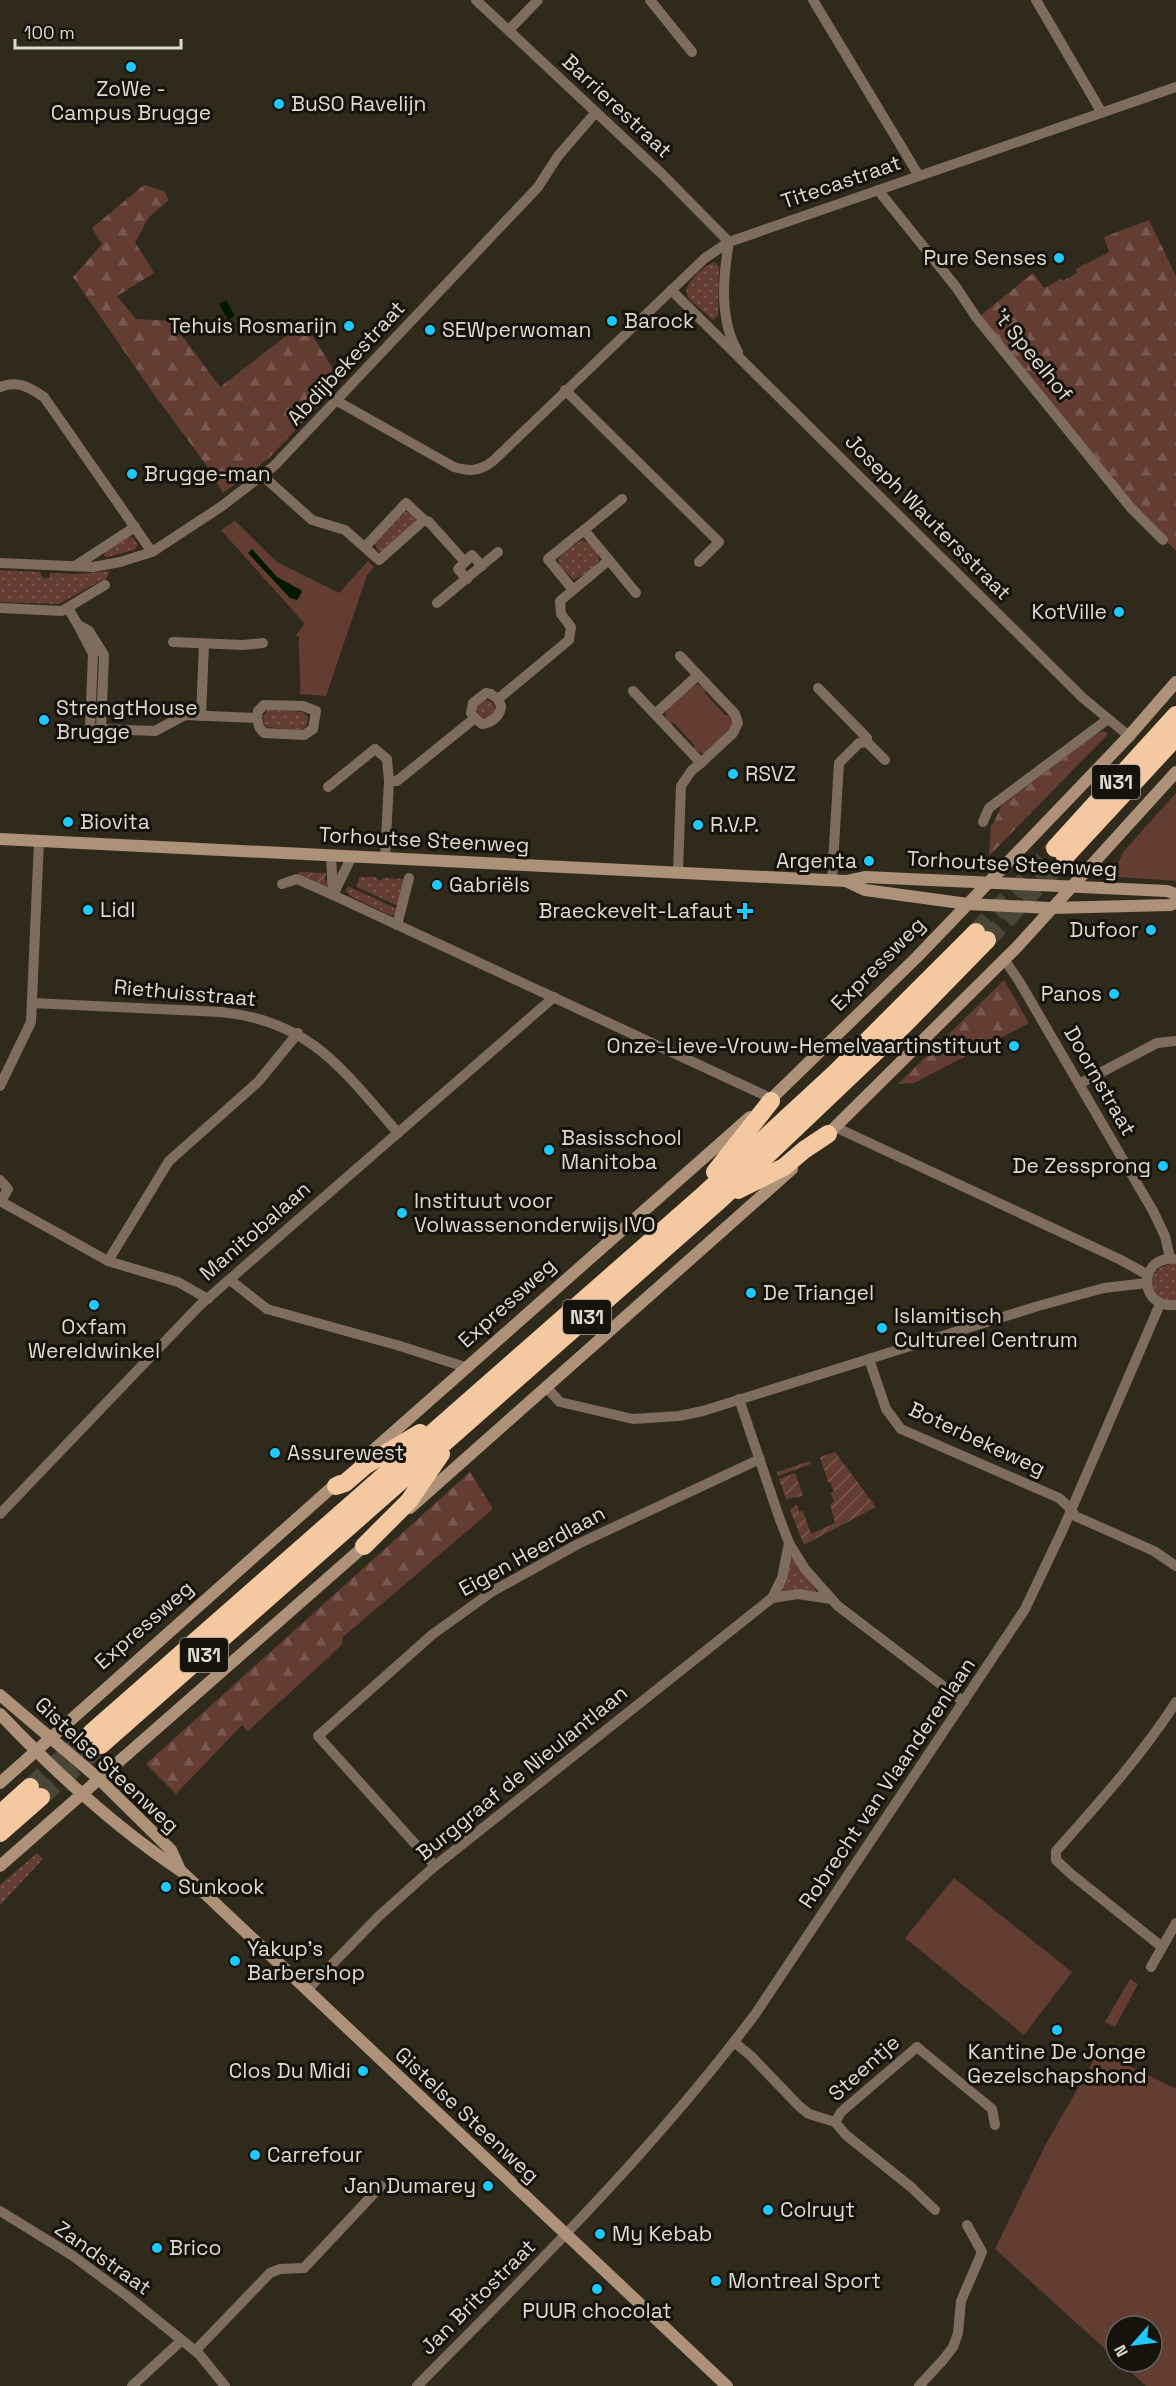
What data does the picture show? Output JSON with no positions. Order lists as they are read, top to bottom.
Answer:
{
  "streets": {
    "highway": ["N31"],
    "street": [
      "Barrierestraat",
      "Titecastraat",
      "'t Speelhof",
      "Abdijbekestraat",
      "Joseph Wautersstraat",
      "Torhoutse Steenweg",
      "Expressweg",
      "Riethuisstraat",
      "Doornstraat",
      "Manitobalaan",
      "Boterbekeweg",
      "Eigen Heerdlaan",
      "Gistelse Steenweg",
      "Burggraaf de Nieulantlaan",
      "Robrecht van Vlaanderenlaan",
      "Steentje",
      "Zandstraat",
      "Jan Britostraat"
    ]
  },
  "crossings": [
    ["Barrierestraat", "Titecastraat"],
    ["Barrierestraat", "Abdijbekestraat"],
    ["Barrierestraat", "Joseph Wautersstraat"],
    ["Titecastraat", "'t Speelhof"],
    ["Titecastraat", "Abdijbekestraat"],
    ["Titecastraat", "Joseph Wautersstraat"],
    ["Joseph Wautersstraat", "Expressweg"],
    ["Torhoutse Steenweg", "Expressweg"],
    ["Expressweg", "Gistelse Steenweg"],
    ["Riethuisstraat", "Manitobalaan"],
    ["Boterbekeweg", "Robrecht van Vlaanderenlaan"],
    ["Eigen Heerdlaan", "Burggraaf de Nieulantlaan"],
    ["Gistelse Steenweg", "Burggraaf de Nieulantlaan"],
    ["Gistelse Steenweg", "Robrecht van Vlaanderenlaan"],
    ["Gistelse Steenweg", "Jan Britostraat"],
    ["Robrecht van Vlaanderenlaan", "Steentje"],
    ["Robrecht van Vlaanderenlaan", "Jan Britostraat"]
  ],
  "places": {
    "other": [
      "ZoWe - Campus Brugge",
      "BuSO Ravelijn",
      "Pure Senses",
      "Barock",
      "Tehuis Rosmarijn",
      "SEWperwoman",
      "Brugge-man",
      "KotVille",
      "StrengtHouse Brugge",
      "RSVZ",
      "Biovita",
      "R.V.P.",
      "Argenta",
      "Gabriëls",
      "Lidl",
      "Dufoor",
      "Panos",
      "Onze-Lieve-Vrouw-Hemelvaartinstituut",
      "Basisschool Manitoba",
      "De Zessprong",
      "Instituut voor Volwassenonderwijs IVO",
      "De Triangel",
      "Oxfam Wereldwinkel",
      "Islamitisch Cultureel Centrum",
      "Assurewest",
      "Sunkook",
      "Yakup's Barbershop",
      "Kantine De Jonge Gezelschapshond",
      "Clos Du Midi",
      "Carrefour",
      "Jan Dumarey",
      "Colruyt",
      "My Kebab",
      "Brico",
      "Montreal Sport",
      "PUUR chocolat"
    ],
    "health": ["Braeckevelt-Lafaut"]
  },
  "scale_bar": "100 m",
  "north": "bottom left"
}
